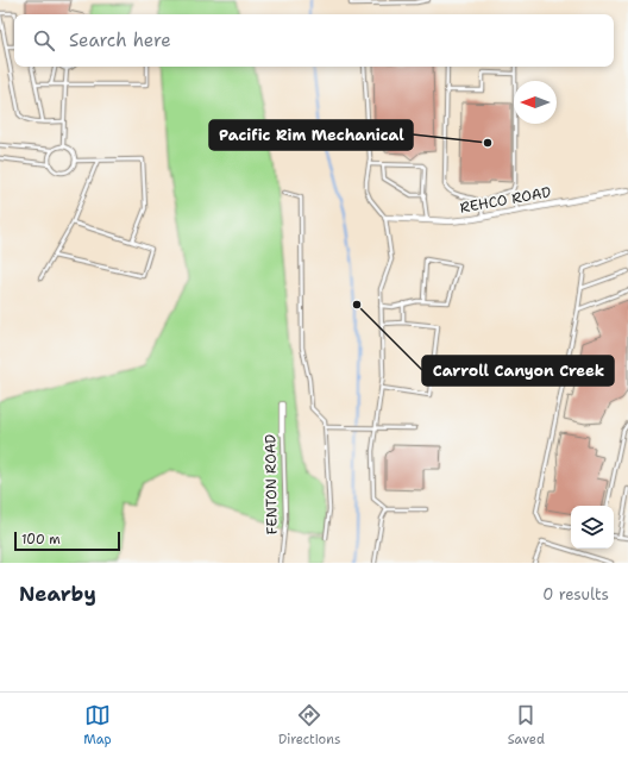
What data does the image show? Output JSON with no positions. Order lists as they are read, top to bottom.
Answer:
{
  "streets": {
    "street": ["REHCO ROAD", "FENTON ROAD"]
  },
  "places": ["Pacific Rim Mechanical", "Carroll Canyon Creek"],
  "scale_bar": "100 m",
  "north": "left",
  "page": {
    "search": "Search here",
    "scale": "100 m",
    "heading": ["Nearby", "0 results"],
    "nav": ["Map", "Directions", "Saved"]
  }
}
